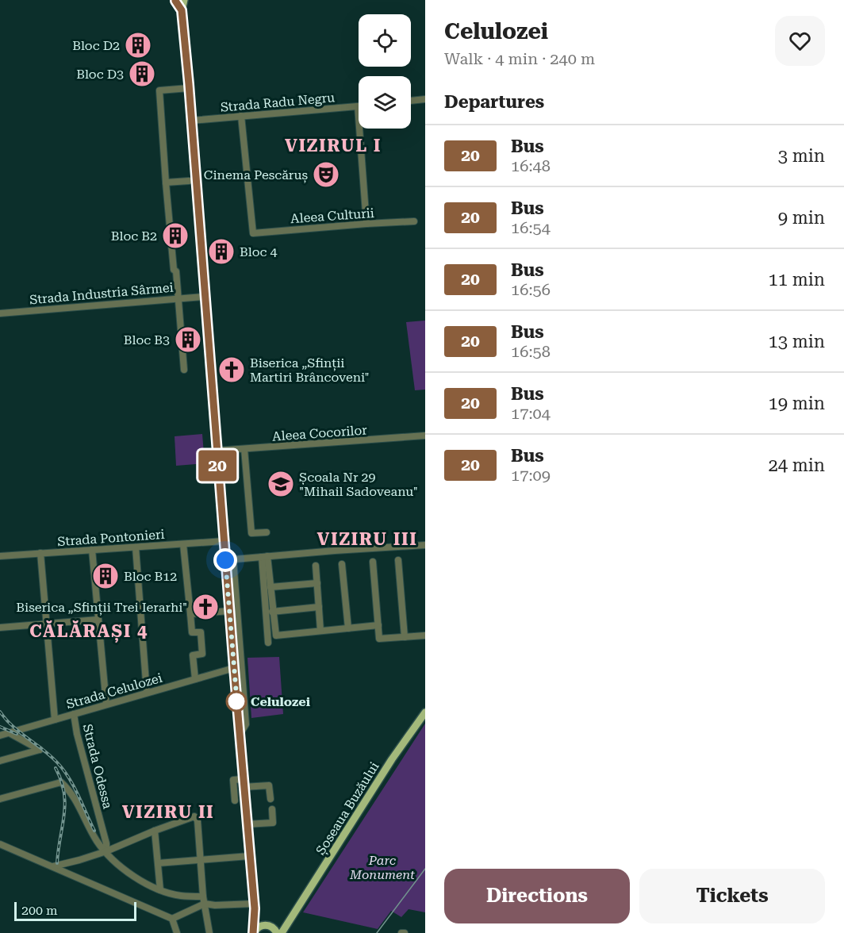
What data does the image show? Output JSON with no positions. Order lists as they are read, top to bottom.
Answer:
{
  "streets": {
    "main road": ["Șoseaua Buzăului"],
    "street": [
      "Strada Radu Negru",
      "Aleea Culturii",
      "Strada Industria Sârmei",
      "Aleea Cocorilor",
      "Strada Pontonieri",
      "Strada Celulozei",
      "Strada Odessa"
    ]
  },
  "crossings": [
    ["Strada Radu Negru", "Aleea Culturii"],
    ["Strada Celulozei", "Strada Odessa"]
  ],
  "districts": [
    "VIZIRUL I",
    "VIZIRU III",
    "CĂLĂRAȘI 4",
    "VIZIRU II"
  ],
  "parks": ["Parc Monument"],
  "places": {
    "building": [
      "Bloc D2",
      "Bloc D3",
      "Bloc B2",
      "Bloc 4",
      "Bloc B3",
      "Bloc B12"
    ],
    "theatre": ["Cinema Pescăruș"],
    "church": ["Biserica „Sfinții Martiri Brâncoveni\"", "Biserica „Sfinții Trei Ierarhi\""],
    "school or university": ["Școala Nr 29 \"Mihail Sadoveanu\""],
    "other": ["Celulozei"]
  },
  "lines": ["bus line 20"],
  "scale_bar": "200 m",
  "page": {
    "on_map": "20",
    "heading": [
      ["Celulozei", "Walk · 4 min · 240 m"],
      "Departures"
    ],
    "list": [
      {
        "mark": "20",
        "name": "Bus",
        "note": "16:48",
        "value": "3 min"
      },
      {
        "mark": "20",
        "name": "Bus",
        "note": "16:54",
        "value": "9 min"
      },
      {
        "mark": "20",
        "name": "Bus",
        "note": "16:56",
        "value": "11 min"
      },
      {
        "mark": "20",
        "name": "Bus",
        "note": "16:58",
        "value": "13 min"
      },
      {
        "mark": "20",
        "name": "Bus",
        "note": "17:04",
        "value": "19 min"
      },
      {
        "mark": "20",
        "name": "Bus",
        "note": "17:09",
        "value": "24 min"
      }
    ],
    "buttons": ["Directions", "Tickets"],
    "scale": "200 m"
  }
}
